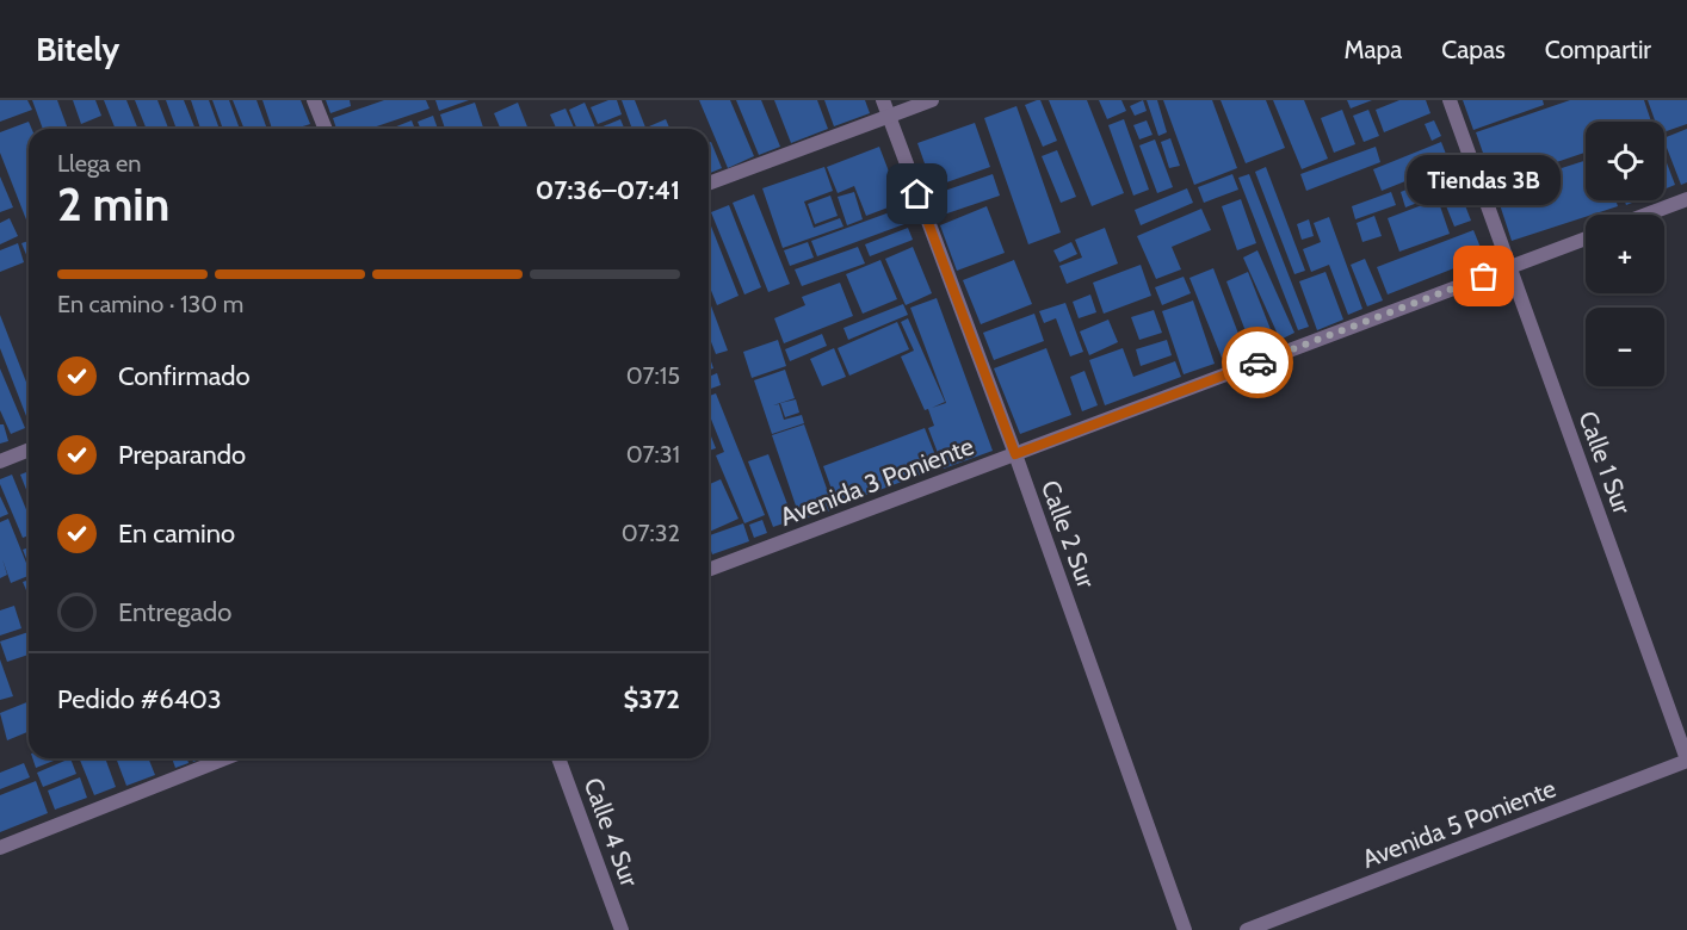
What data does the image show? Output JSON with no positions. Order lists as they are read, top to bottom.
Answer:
{
  "streets": {
    "street": [
      "Calle 1 Sur",
      "Avenida 3 Poniente",
      "Calle 2 Sur",
      "Avenida 5 Poniente",
      "Calle 4 Sur"
    ]
  },
  "crossings": [
    ["Calle 1 Sur", "Avenida 3 Poniente"],
    ["Calle 1 Sur", "Avenida 5 Poniente"],
    ["Avenida 3 Poniente", "Calle 2 Sur"]
  ],
  "places": ["Tiendas 3B"],
  "page": {
    "header": "Bitely",
    "nav": ["Mapa", "Capas", "Compartir"],
    "map_buttons": ["+", "−"],
    "heading": ["2 min", "Llega en", "07:36–07:41"],
    "panel": ["Pedido #6403", "$372"],
    "bubble": "Tiendas 3B",
    "bar": "En camino · 130 m",
    "list": [
      ["Confirmado", "07:15"],
      ["Preparando", "07:31"],
      ["En camino", "07:32"],
      "Entregado"
    ]
  }
}
